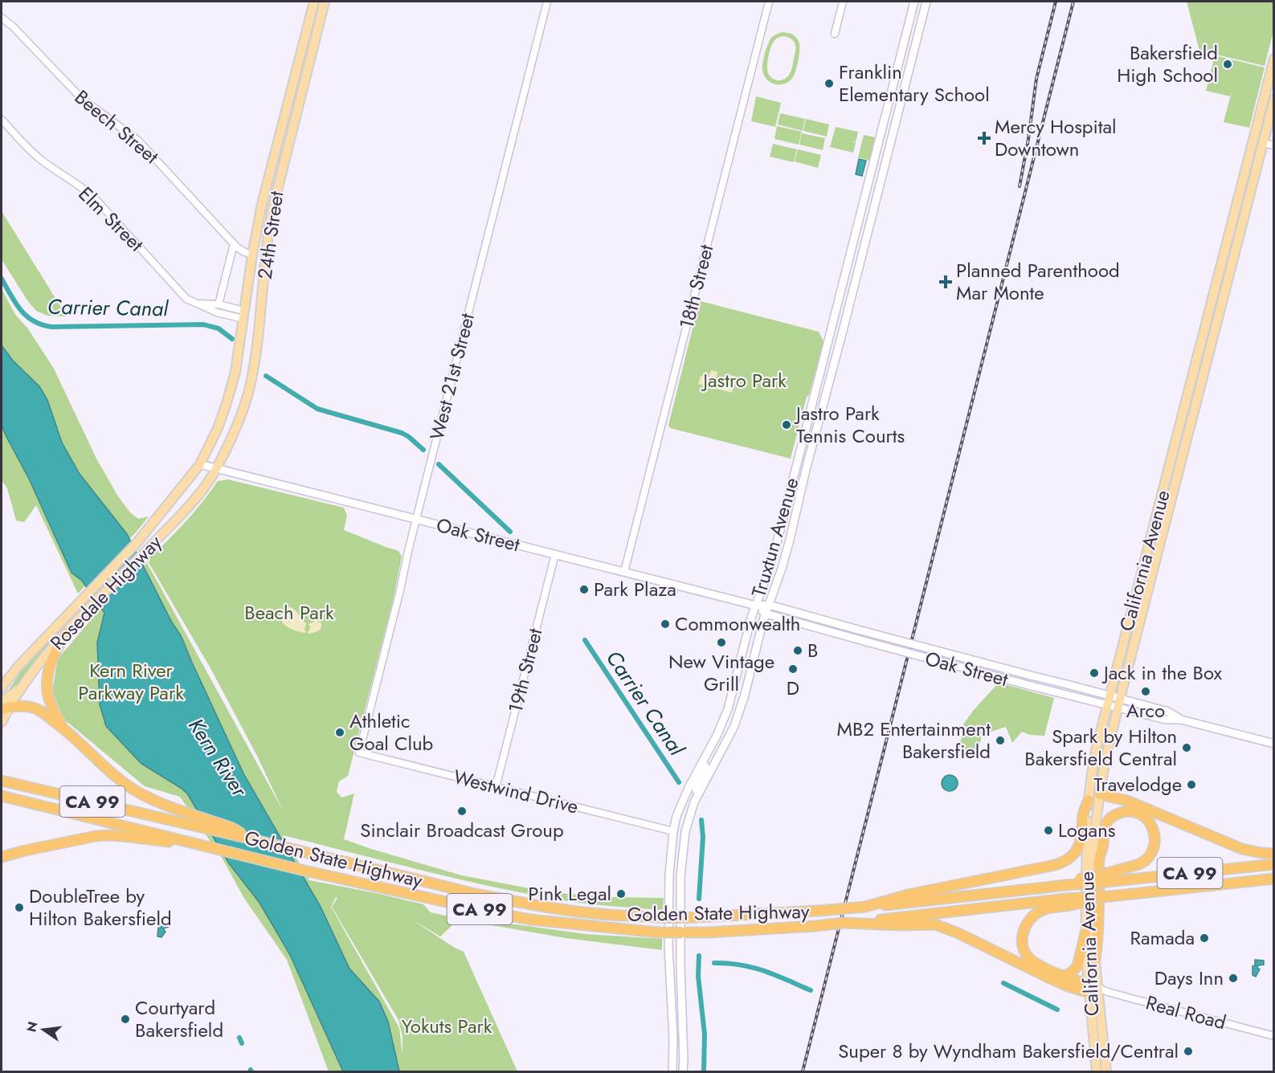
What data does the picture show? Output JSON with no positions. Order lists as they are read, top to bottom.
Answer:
{
  "streets": {
    "highway": ["CA 99", "Golden State Highway"],
    "main road": [
      "24th Street",
      "Oak Street",
      "Truxtun Avenue",
      "California Avenue",
      "Rosedale Highway"
    ],
    "street": [
      "Beech Street",
      "Elm Street",
      "18th Street",
      "West 21st Street",
      "19th Street",
      "Westwind Drive",
      "Real Road"
    ]
  },
  "crossings": [
    ["Beech Street", "24th Street"],
    ["Elm Street", "24th Street"],
    ["24th Street", "Oak Street"],
    ["24th Street", "Rosedale Highway"],
    ["18th Street", "Oak Street"],
    ["West 21st Street", "Oak Street"],
    ["West 21st Street", "Westwind Drive"],
    ["Oak Street", "Truxtun Avenue"],
    ["Oak Street", "California Avenue"],
    ["Oak Street", "Rosedale Highway"],
    ["Oak Street", "19th Street"],
    ["Truxtun Avenue", "Westwind Drive"],
    ["California Avenue", "Real Road"],
    ["19th Street", "Westwind Drive"]
  ],
  "water": ["Carrier Canal", "Kern River"],
  "parks": [
    "Jastro Park",
    "Beach Park",
    "Kern River Parkway Park",
    "Yokuts Park"
  ],
  "places": {
    "other": [
      "Bakersfield High School",
      "Franklin Elementary School",
      "Jastro Park Tennis Courts",
      "Park Plaza",
      "Commonwealth",
      "New Vintage Grill",
      "B",
      "D",
      "Jack in the Box",
      "Arco",
      "Athletic Goal Club",
      "MB2 Entertainment Bakersfield",
      "Spark by Hilton Bakersfield Central",
      "Travelodge",
      "Sinclair Broadcast Group",
      "Logans",
      "Pink Legal",
      "DoubleTree by Hilton Bakersfield",
      "Ramada",
      "Days Inn",
      "Courtyard Bakersfield",
      "Super 8 by Wyndham Bakersfield/Central"
    ],
    "health": ["Mercy Hospital Downtown", "Planned Parenthood Mar Monte"]
  },
  "north": "left"
}
